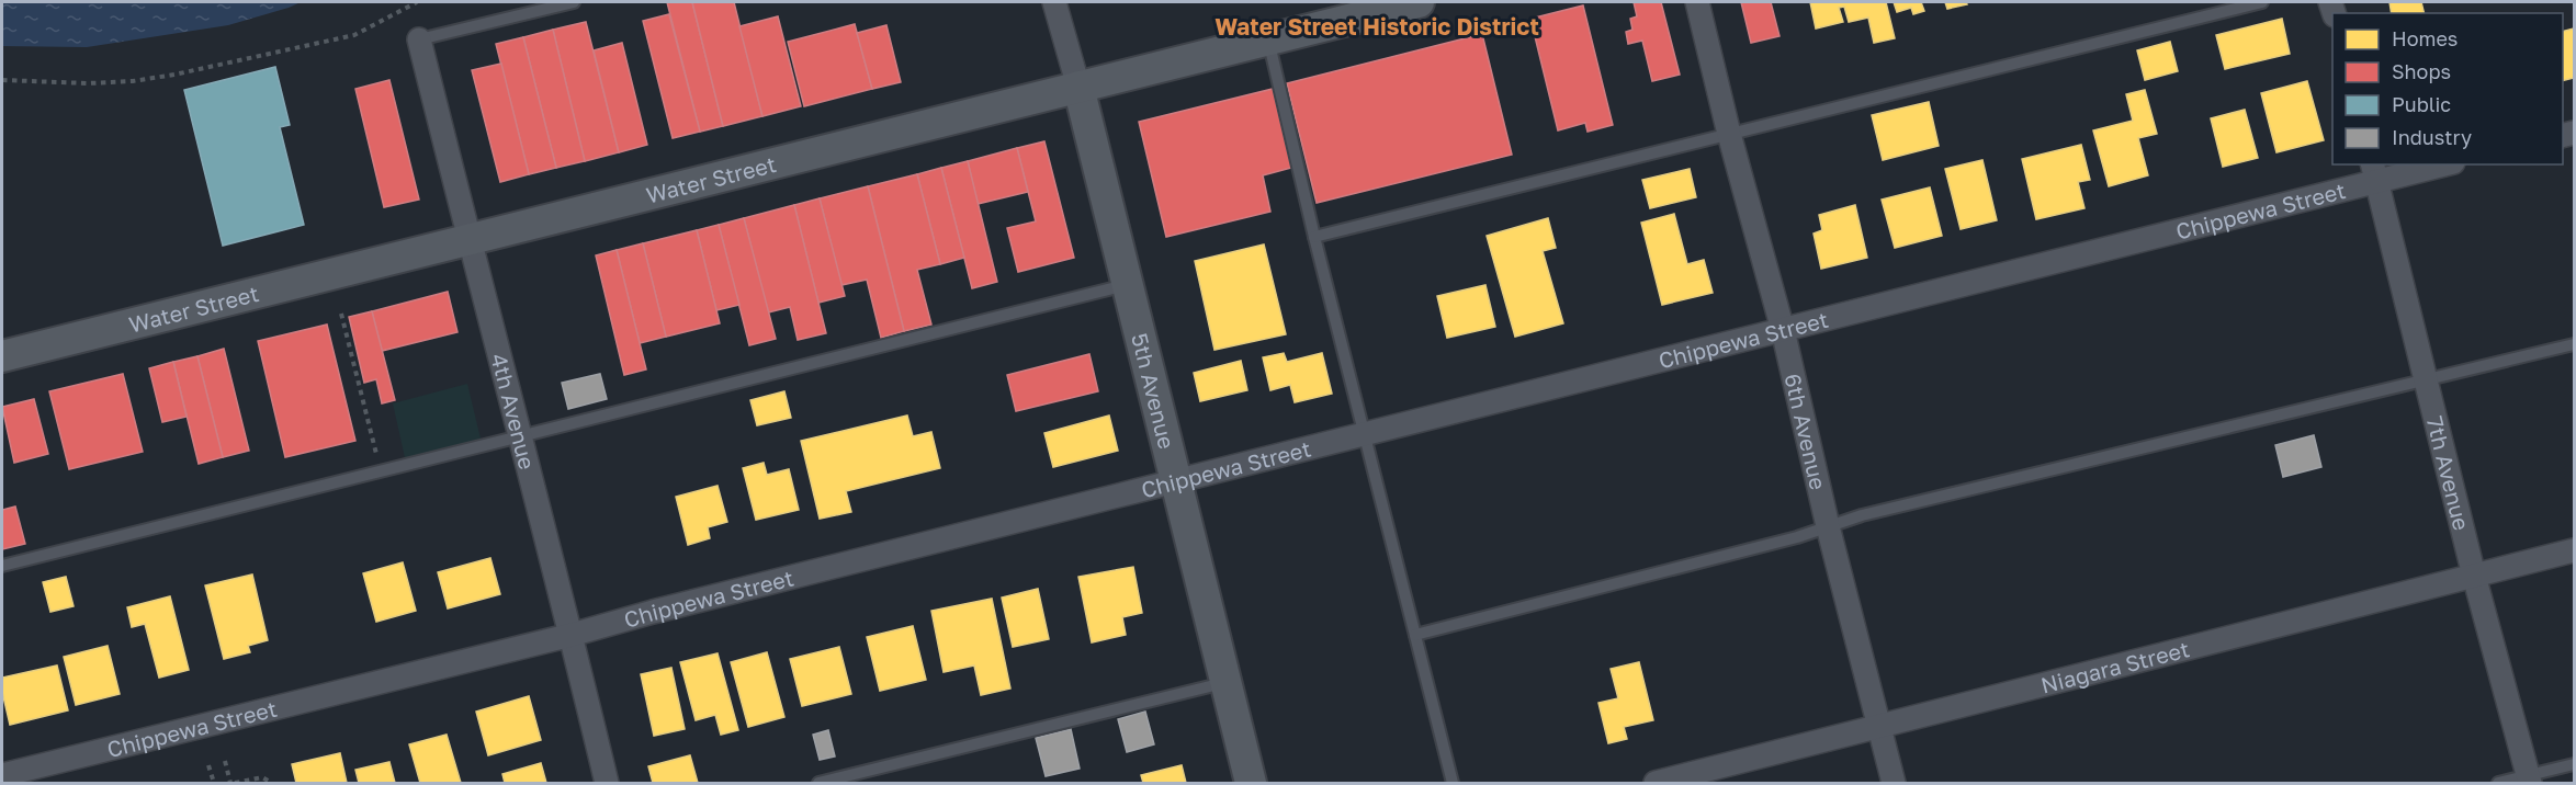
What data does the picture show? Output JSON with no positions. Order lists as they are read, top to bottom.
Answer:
{
  "streets": {
    "main road": ["Water Street", "5th Avenue"],
    "street": [
      "Chippewa Street",
      "4th Avenue",
      "6th Avenue",
      "7th Avenue",
      "Niagara Street"
    ]
  },
  "crossings": [
    ["Water Street", "5th Avenue"],
    ["Water Street", "4th Avenue"],
    ["Chippewa Street", "5th Avenue"],
    ["Chippewa Street", "4th Avenue"],
    ["Chippewa Street", "6th Avenue"],
    ["Chippewa Street", "7th Avenue"],
    ["6th Avenue", "Niagara Street"],
    ["7th Avenue", "Niagara Street"]
  ],
  "districts": ["Water Street Historic District"],
  "legend": [
    "Homes",
    "Shops",
    "Public",
    "Industry"
  ]
}
